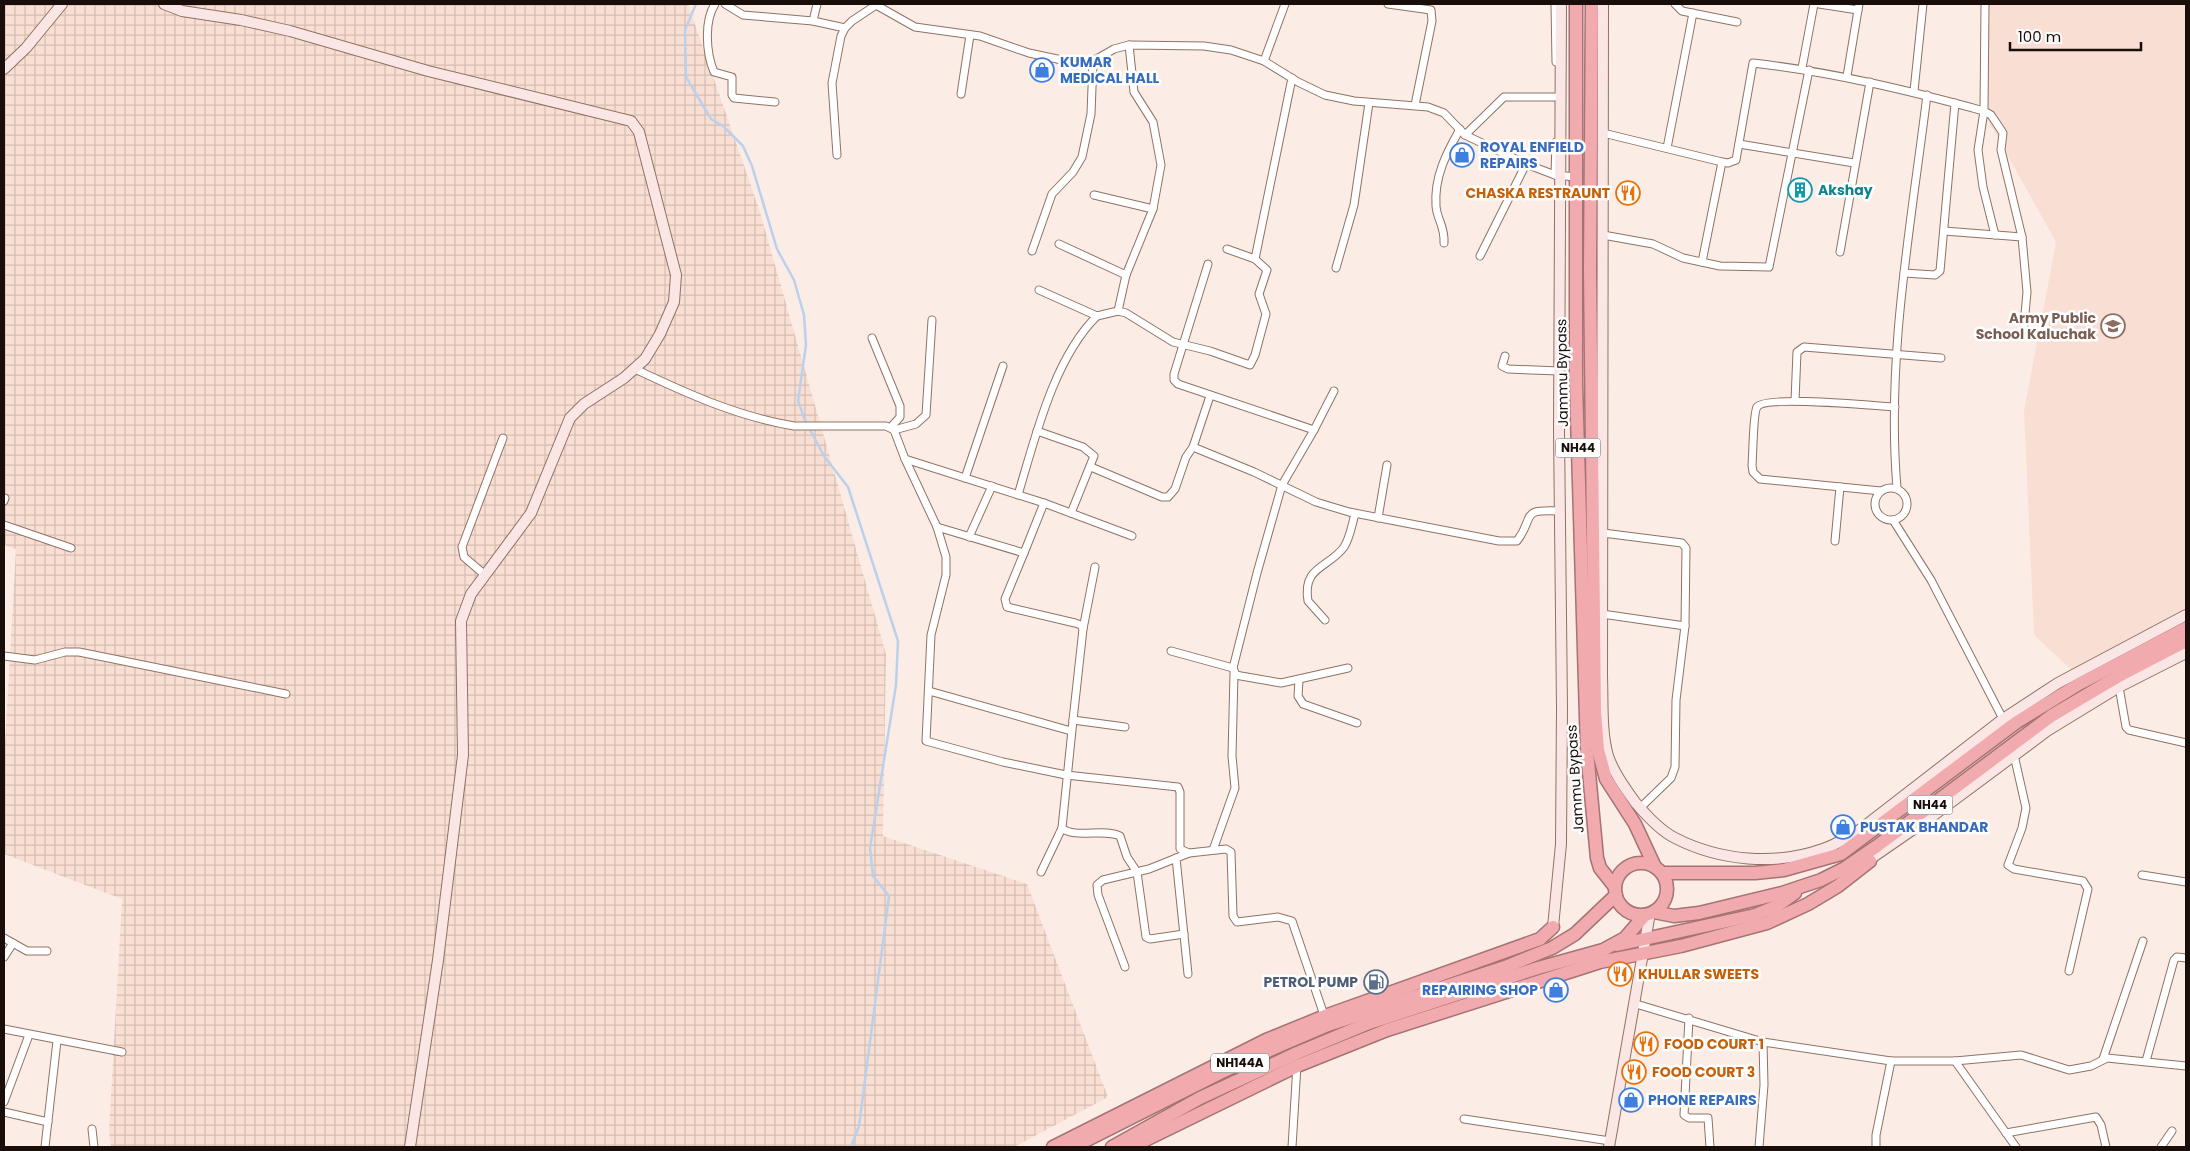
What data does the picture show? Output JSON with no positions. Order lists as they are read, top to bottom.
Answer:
{
  "streets": {
    "highway": ["Jammu Bypass", "NH44", "NH144A"]
  },
  "crossings": [
    ["Jammu Bypass", "NH44"],
    ["Jammu Bypass", "NH144A"],
    ["NH44", "NH144A"]
  ],
  "places": {
    "shop": [
      "KUMAR MEDICAL HALL",
      "ROYAL ENFIELD REPAIRS",
      "PUSTAK BHANDAR",
      "REPAIRING SHOP",
      "PHONE REPAIRS"
    ],
    "building": ["Akshay"],
    "restaurant": [
      "CHASKA RESTRAUNT",
      "KHULLAR SWEETS",
      "FOOD COURT 1",
      "FOOD COURT 3"
    ],
    "school or university": ["Army Public School Kaluchak"],
    "fuel station": ["PETROL PUMP"]
  },
  "scale_bar": "100 m"
}
